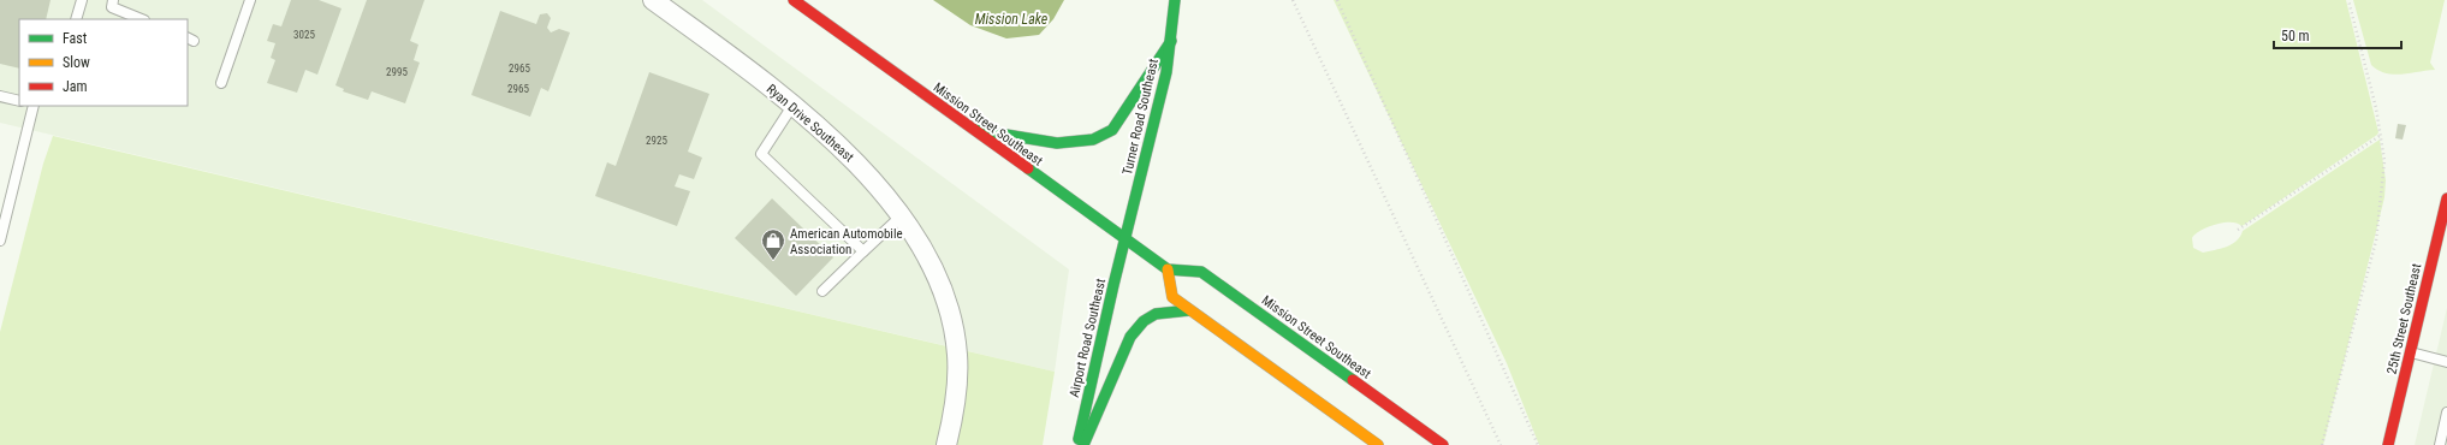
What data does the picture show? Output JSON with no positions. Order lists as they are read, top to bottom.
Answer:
{
  "streets": {
    "main road": [
      "Turner Road Southeast",
      "Mission Street Southeast",
      "25th Street Southeast",
      "Airport Road Southeast"
    ],
    "street": ["Ryan Drive Southeast"]
  },
  "crossings": [
    ["Turner Road Southeast", "Mission Street Southeast"],
    ["Turner Road Southeast", "Airport Road Southeast"],
    ["Mission Street Southeast", "Airport Road Southeast"]
  ],
  "water": ["Mission Lake"],
  "places": {
    "shop": ["American Automobile Association"]
  },
  "house_numbers": [
    "3025",
    "2965",
    "2995",
    "2965",
    "2925"
  ],
  "legend": ["Fast", "Slow", "Jam"],
  "scale_bar": "50 m"
}
